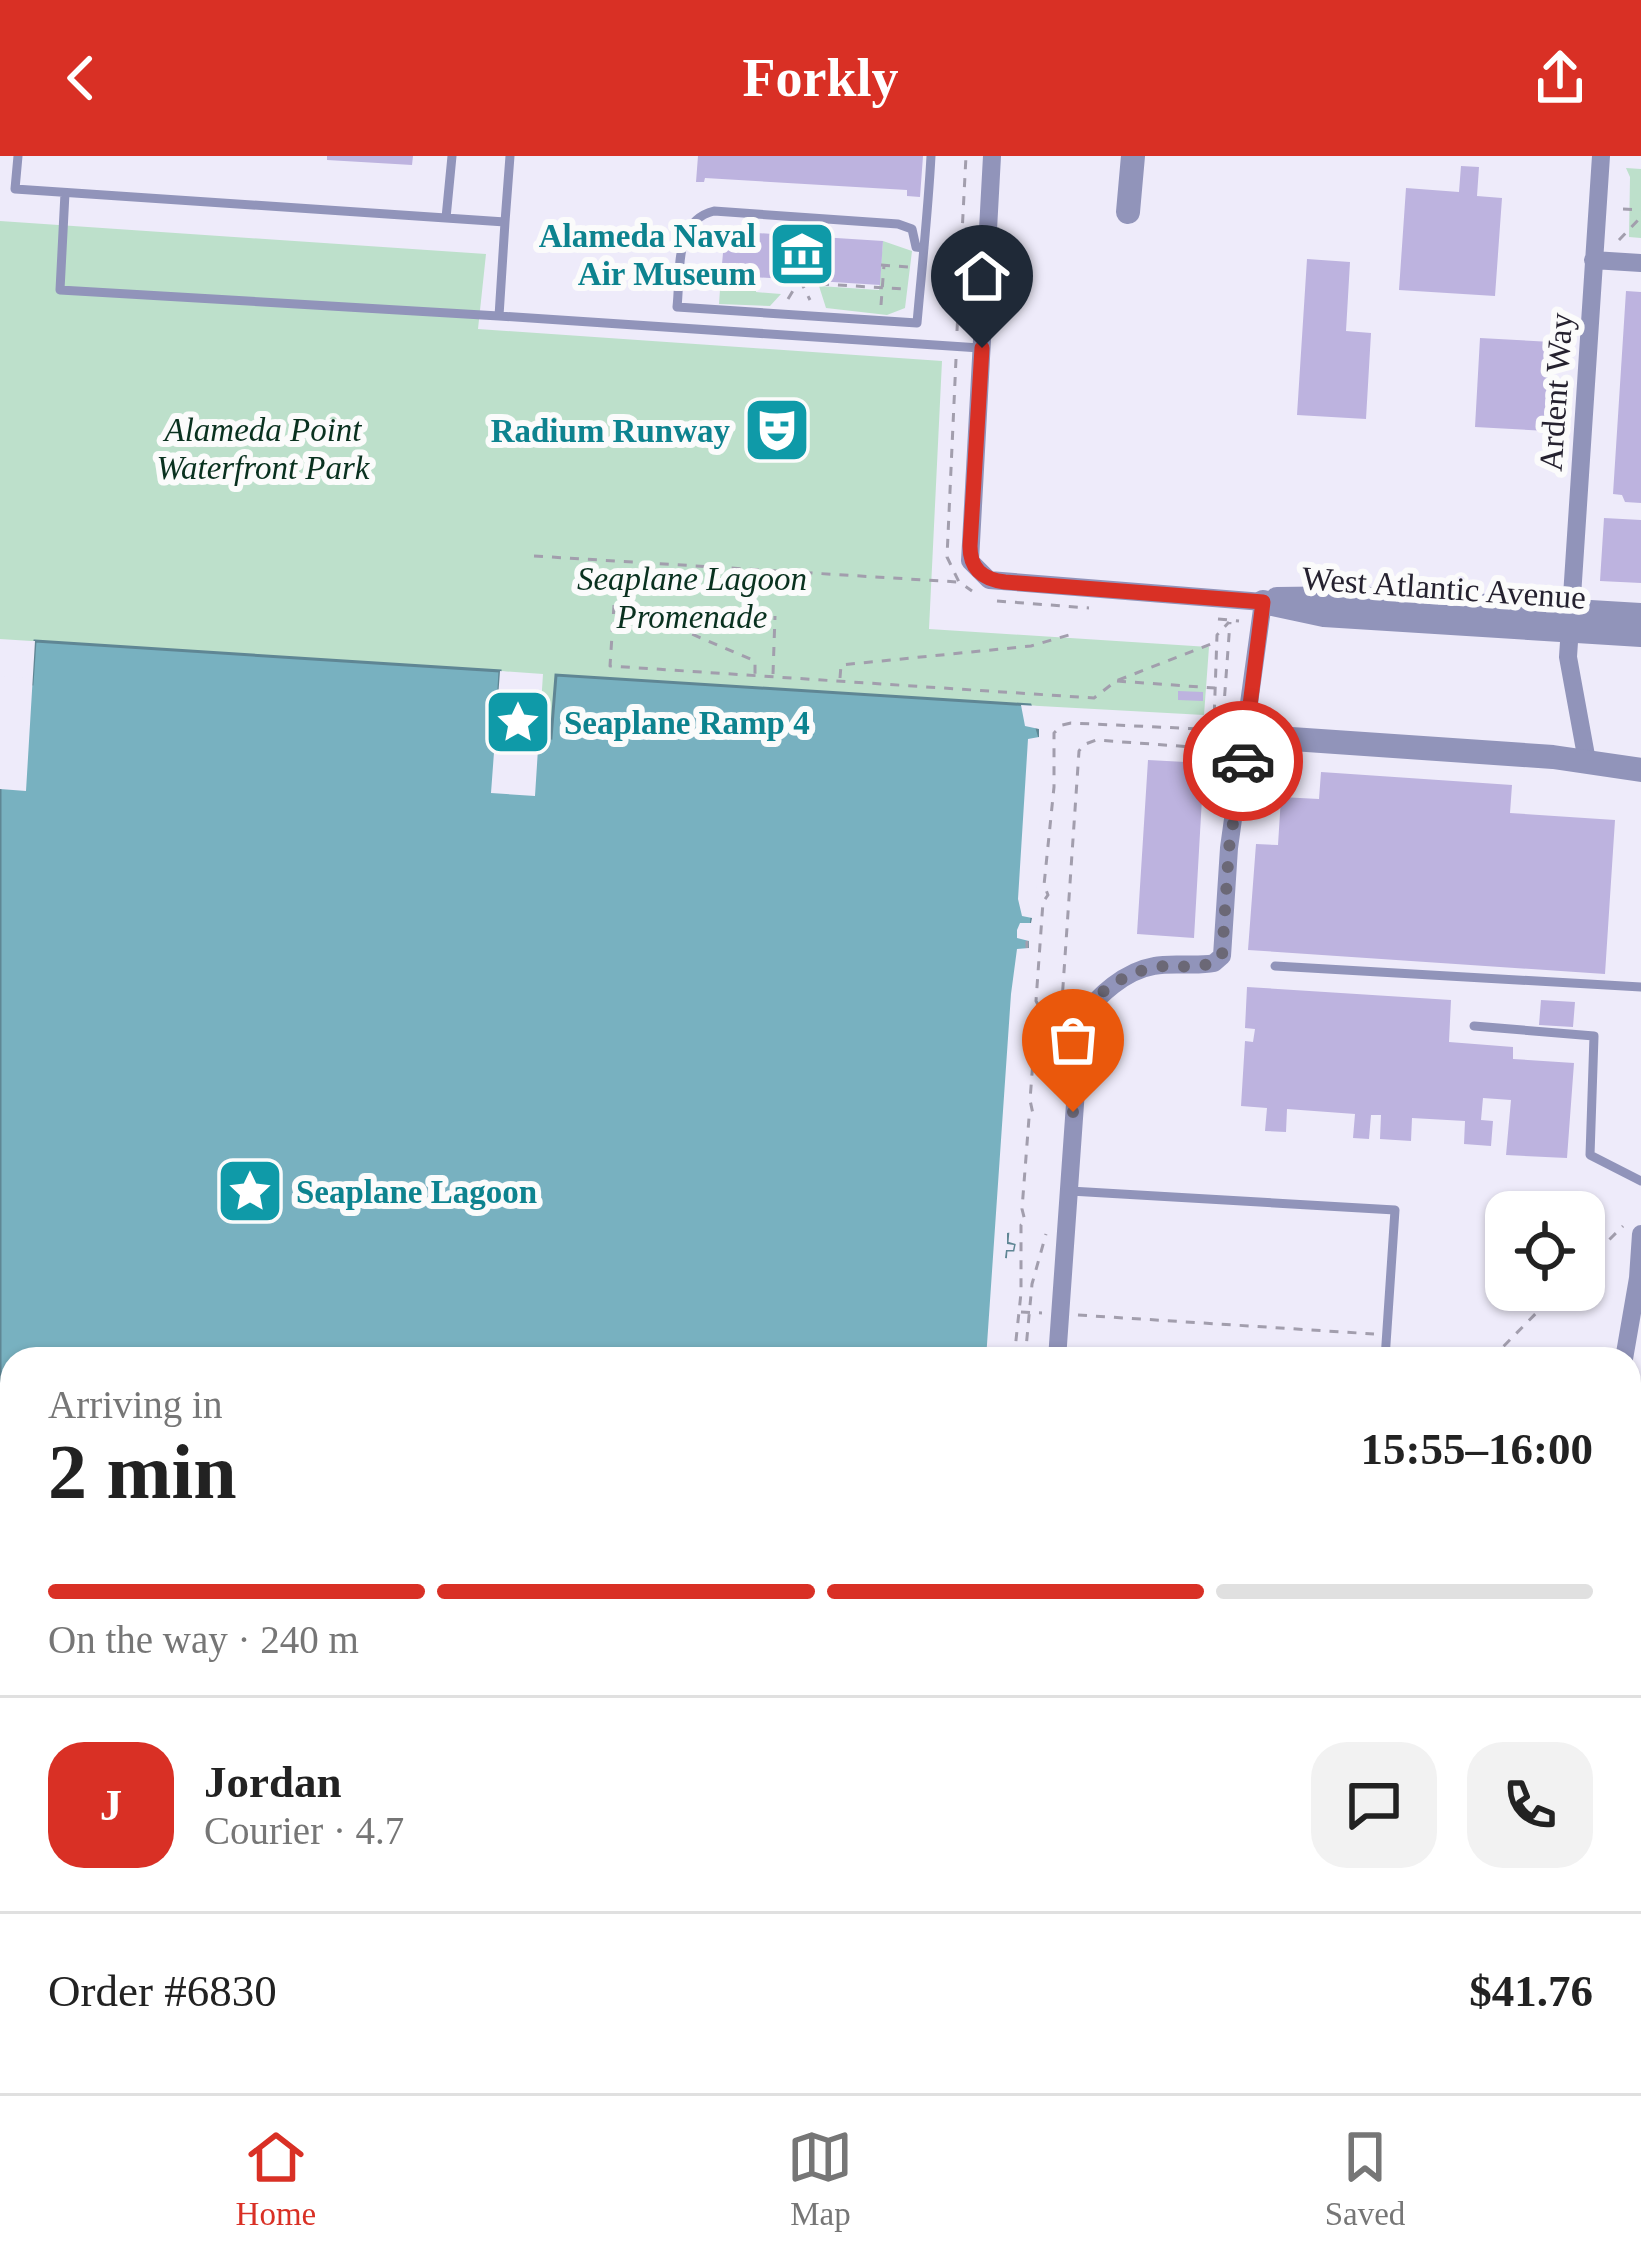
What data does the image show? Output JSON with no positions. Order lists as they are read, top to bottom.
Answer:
{
  "streets": {
    "street": ["Ardent Way", "West Atlantic Avenue"]
  },
  "crossings": [
    ["Ardent Way", "West Atlantic Avenue"]
  ],
  "parks": ["Alameda Point Waterfront Park", "Seaplane Lagoon Promenade"],
  "places": {
    "museum": ["Alameda Naval Air Museum"],
    "theatre": ["Radium Runway"],
    "place": ["Seaplane Ramp 4", "Seaplane Lagoon"]
  },
  "page": {
    "header": "Forkly",
    "heading": ["2 min", "Arriving in", "15:55–16:00"],
    "panel": [
      "Jordan",
      "Courier · 4.7",
      "Order #6830",
      "$41.76"
    ],
    "bar": "On the way · 240 m",
    "round": "J",
    "tabs": ["Home", "Map", "Saved"]
  }
}
